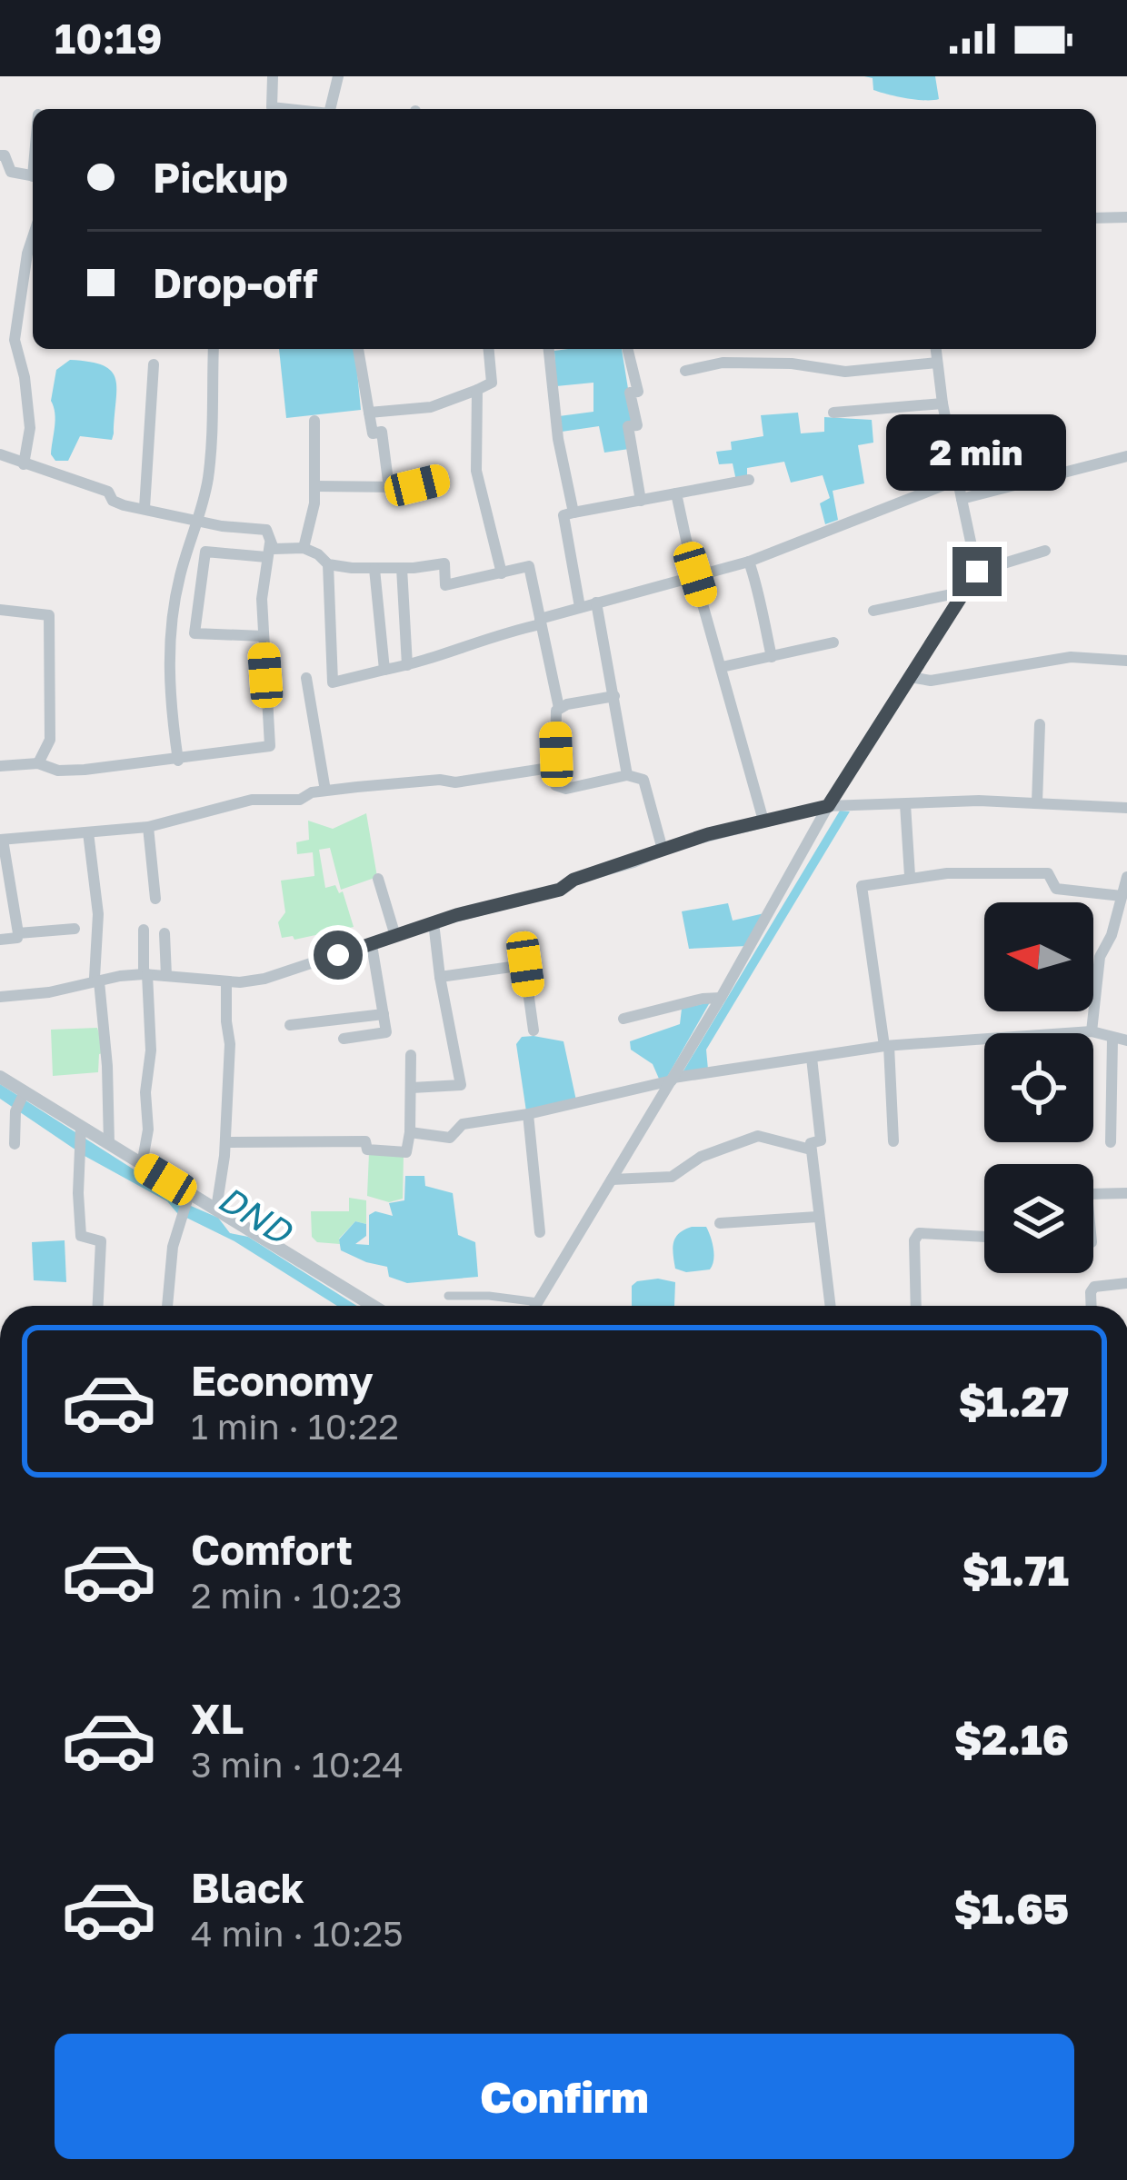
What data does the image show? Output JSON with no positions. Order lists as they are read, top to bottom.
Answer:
{
  "water": ["DND"],
  "north": "left",
  "page": {
    "status": "10:19",
    "banner": ["Pickup", "Drop-off"],
    "bubble": "2 min",
    "list": [
      {
        "name": "Economy",
        "note": "1 min · 10:22",
        "value": "$1.27"
      },
      {
        "name": "Comfort",
        "note": "2 min · 10:23",
        "value": "$1.71"
      },
      {
        "name": "XL",
        "note": "3 min · 10:24",
        "value": "$2.16"
      },
      {
        "name": "Black",
        "note": "4 min · 10:25",
        "value": "$1.65"
      }
    ],
    "buttons": "Confirm"
  }
}
